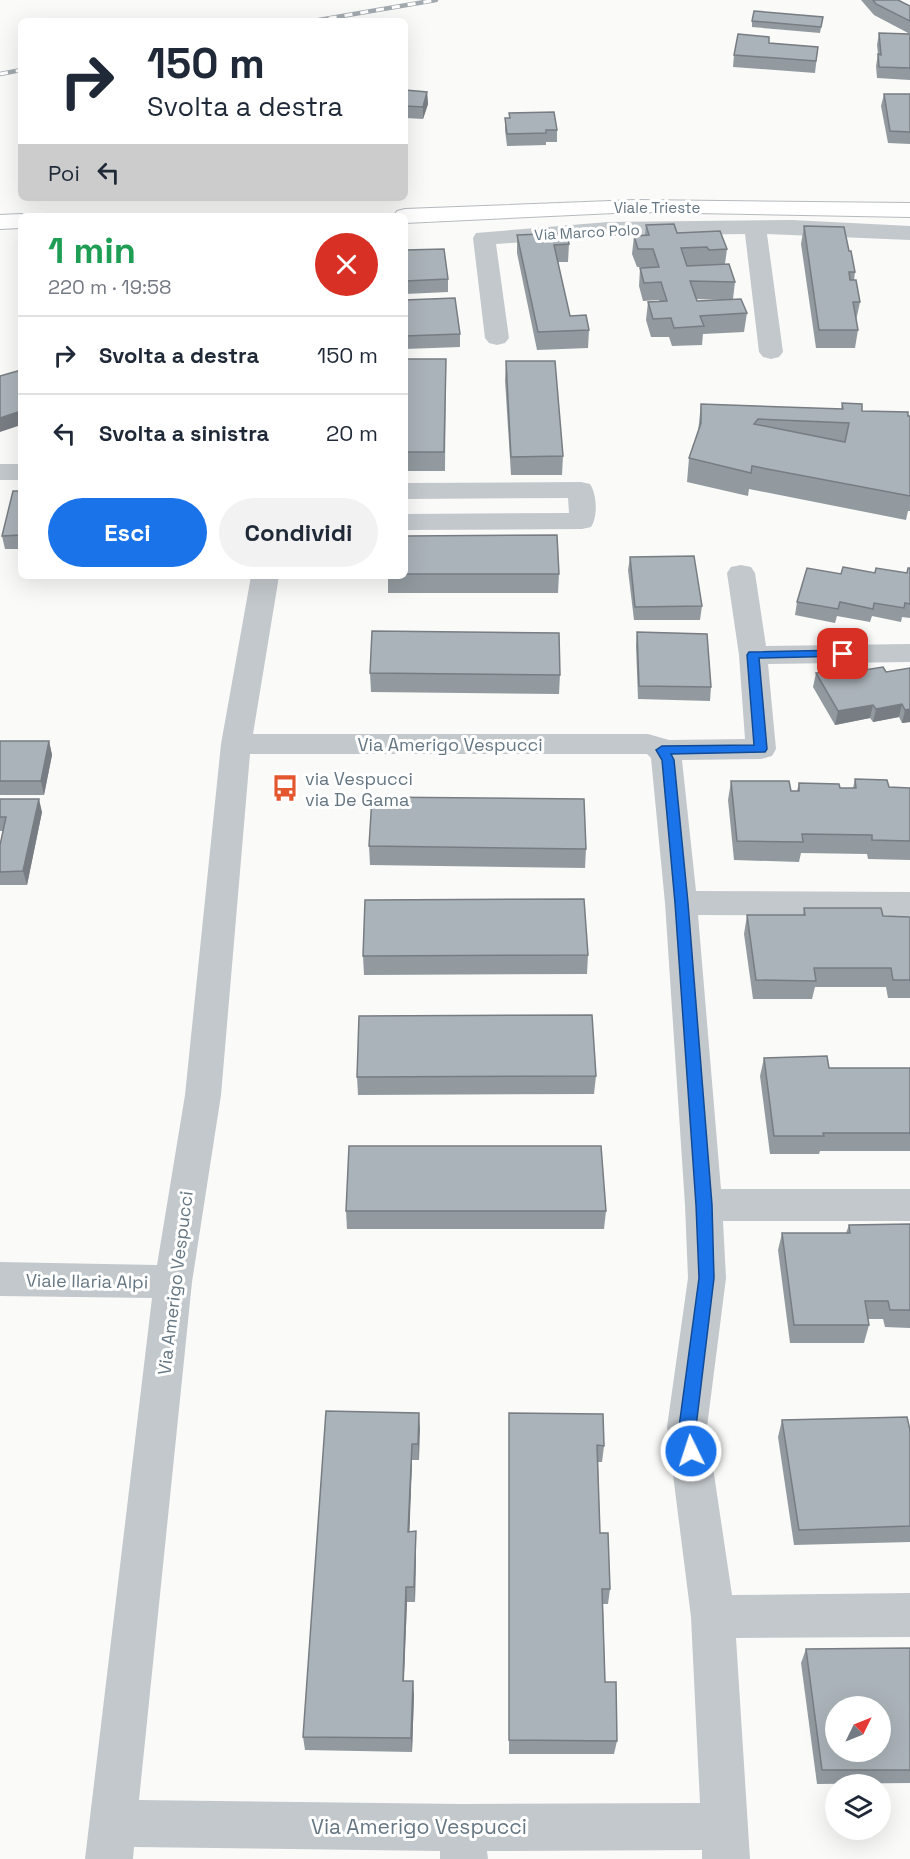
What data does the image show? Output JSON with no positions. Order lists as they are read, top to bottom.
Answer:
{
  "streets": {
    "main road": ["Viale Trieste"],
    "street": ["Via Marco Polo", "Via Amerigo Vespucci", "Viale Ilaria Alpi"]
  },
  "crossings": [
    ["Via Amerigo Vespucci", "Viale Ilaria Alpi"]
  ],
  "places": {
    "bus stop": ["via Vespucci via De Gama"]
  },
  "north": "top right",
  "page": {
    "turn": ["150 m", "Svolta a destra"],
    "then": "Poi",
    "heading": ["1 min", "220 m · 19:58"],
    "list": [
      {
        "name": "Svolta a destra",
        "value": "150 m"
      },
      {
        "name": "Svolta a sinistra",
        "value": "20 m"
      }
    ],
    "buttons": ["Esci", "Condividi"]
  }
}
